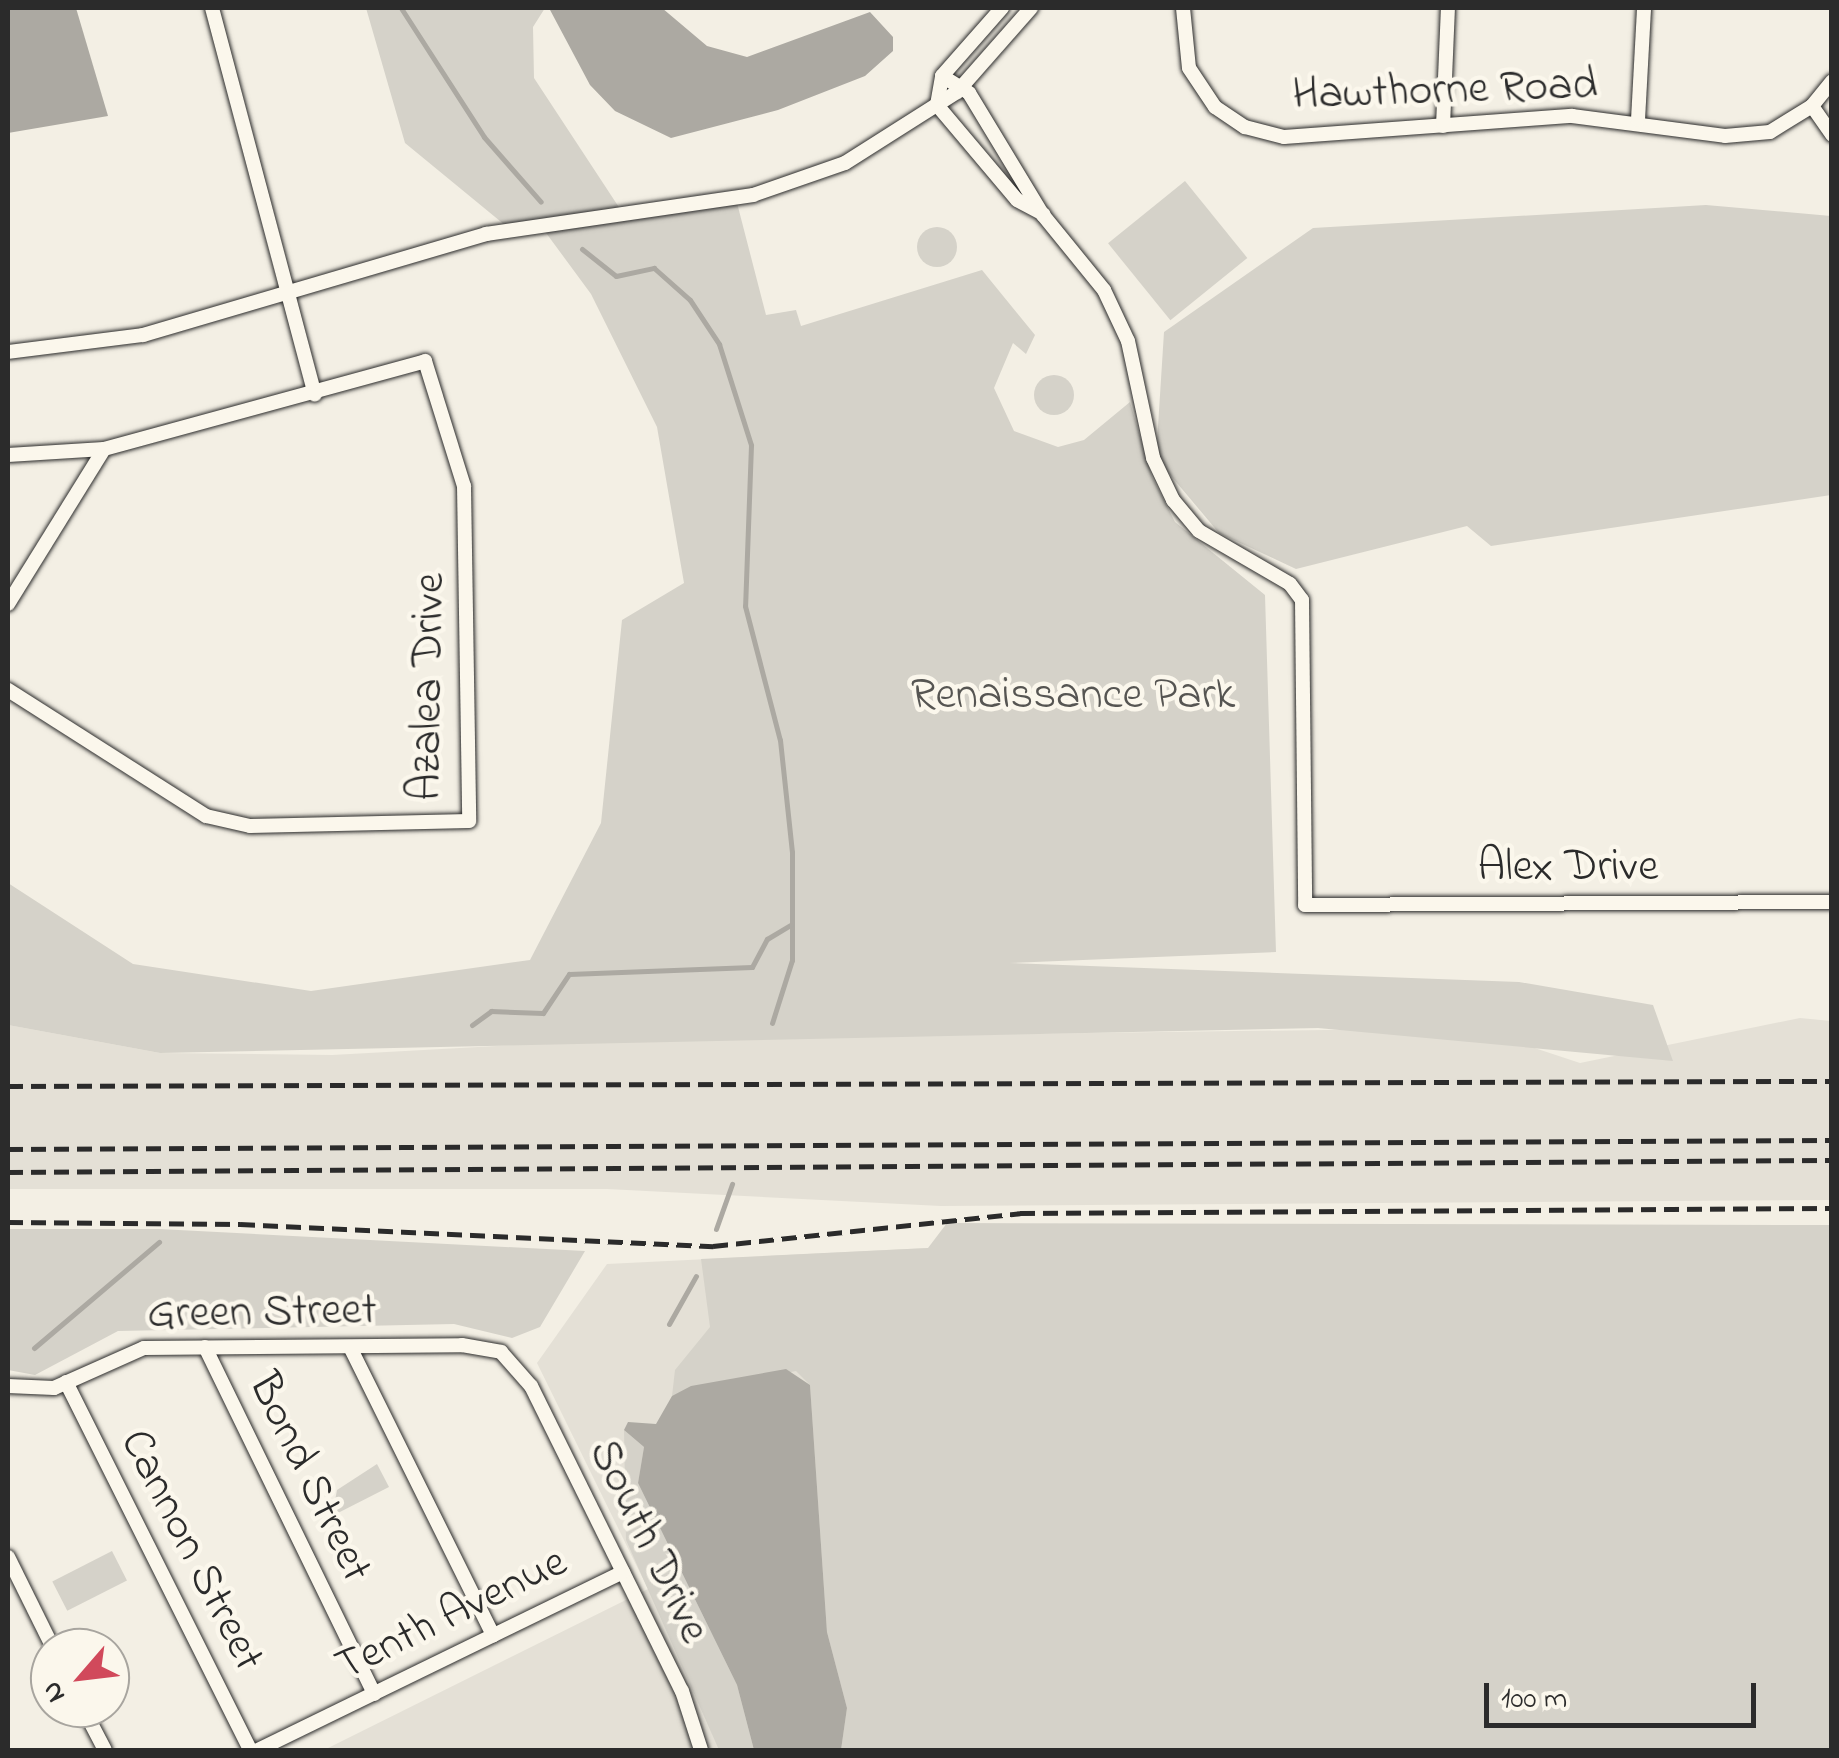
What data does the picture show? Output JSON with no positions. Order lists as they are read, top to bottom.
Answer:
{
  "streets": {
    "street": [
      "Hawthorne Road",
      "Azalea Drive",
      "Alex Drive",
      "Green Street",
      "Bond Street",
      "South Drive",
      "Cannon Street",
      "Tenth Avenue"
    ]
  },
  "crossings": [
    ["Green Street", "Bond Street"],
    ["Green Street", "South Drive"],
    ["Green Street", "Cannon Street"],
    ["Bond Street", "Tenth Avenue"],
    ["South Drive", "Tenth Avenue"]
  ],
  "parks": ["Renaissance Park"],
  "scale_bar": "100 m",
  "north": "bottom left"
}
